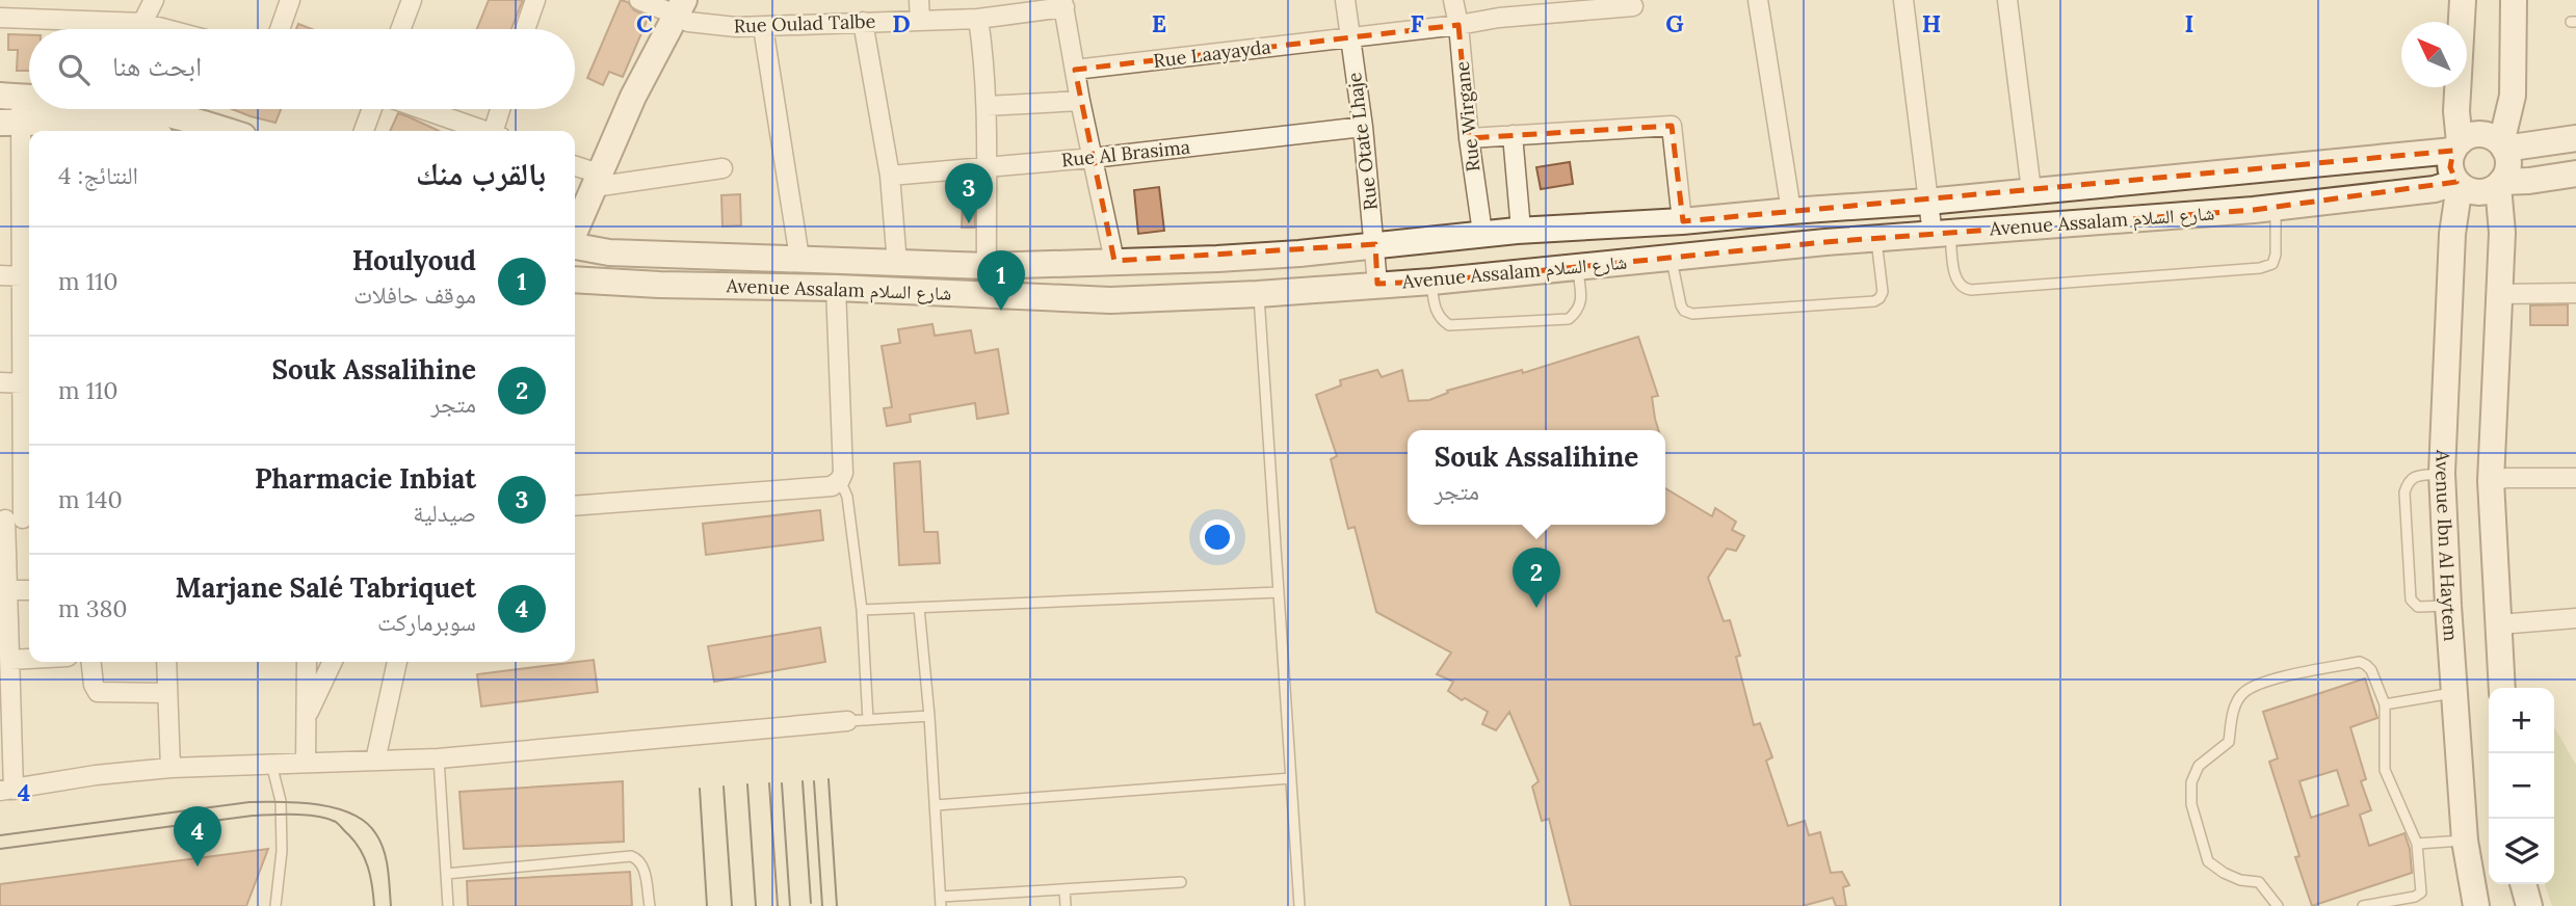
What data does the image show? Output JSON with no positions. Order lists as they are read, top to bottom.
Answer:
{
  "streets": {
    "street": [
      "Rue Oulad Talbe",
      "Rue Laayayda",
      "Rue Wirgane",
      "Rue Otate Lhaje",
      "Rue Al Brasima",
      "Avenue Assalam شارع السلام",
      "Avenue Ibn Al Haytem"
    ]
  },
  "crossings": [
    ["Rue Laayayda", "Rue Wirgane"],
    ["Rue Laayayda", "Rue Otate Lhaje"],
    ["Rue Wirgane", "Avenue Assalam شارع السلام"],
    ["Rue Otate Lhaje", "Rue Al Brasima"],
    ["Rue Otate Lhaje", "Avenue Assalam شارع السلام"],
    ["Avenue Assalam شارع السلام", "Avenue Ibn Al Haytem"]
  ],
  "north": "top left",
  "page": {
    "search": "ابحث هنا",
    "heading": ["بالقرب منك", "النتائج: 4"],
    "pins": [
      "3",
      "1",
      "2",
      "4"
    ],
    "list": [
      {
        "mark": "1",
        "name": "Houlyoud",
        "note": "موقف حافلات",
        "value": "110 m"
      },
      {
        "mark": "2",
        "name": "Souk Assalihine",
        "note": "متجر",
        "value": "110 m"
      },
      {
        "mark": "3",
        "name": "Pharmacie Inbiat",
        "note": "صيدلية",
        "value": "140 m"
      },
      {
        "mark": "4",
        "name": "Marjane Salé Tabriquet",
        "note": "سوبرماركت",
        "value": "380 m"
      }
    ],
    "popup": ["Souk Assalihine", "متجر"],
    "map_buttons": ["+", "−"]
  },
  "grid": {
    "columns": [
      "C",
      "D",
      "E",
      "F",
      "G",
      "H",
      "I"
    ],
    "rows": ["4"]
  }
}
